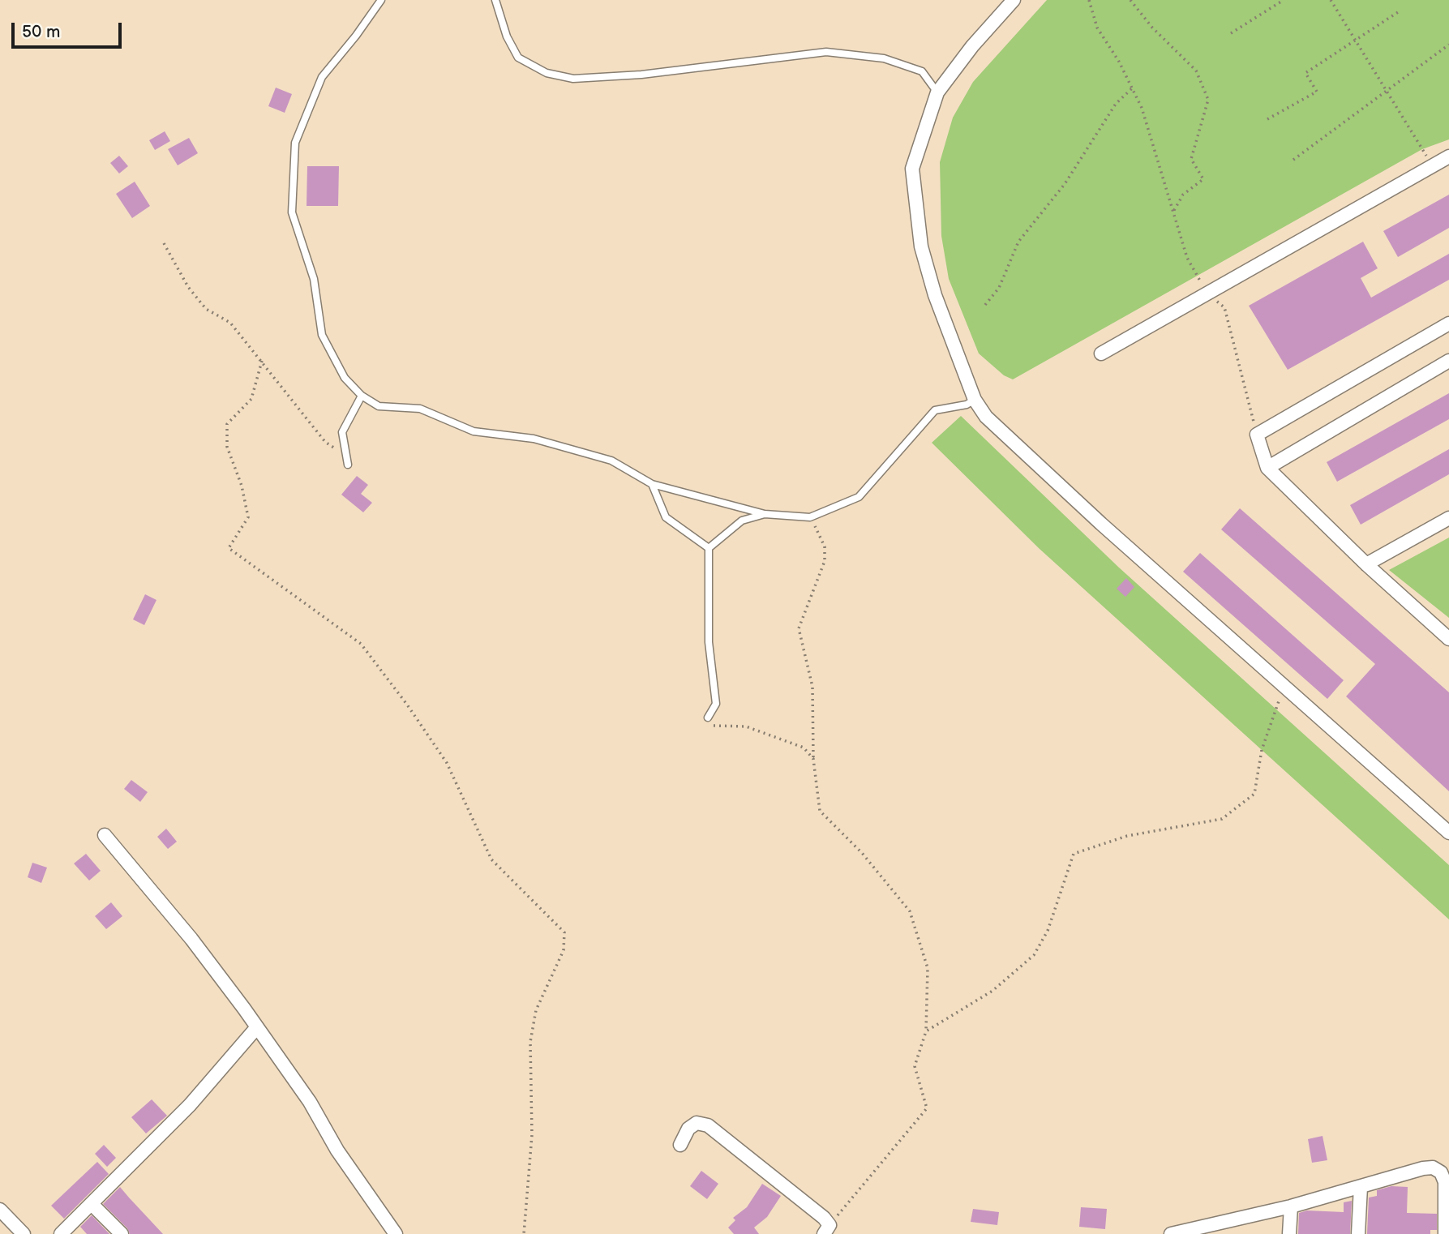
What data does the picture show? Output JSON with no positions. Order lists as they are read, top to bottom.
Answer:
{
  "scale_bar": "50 m"
}
